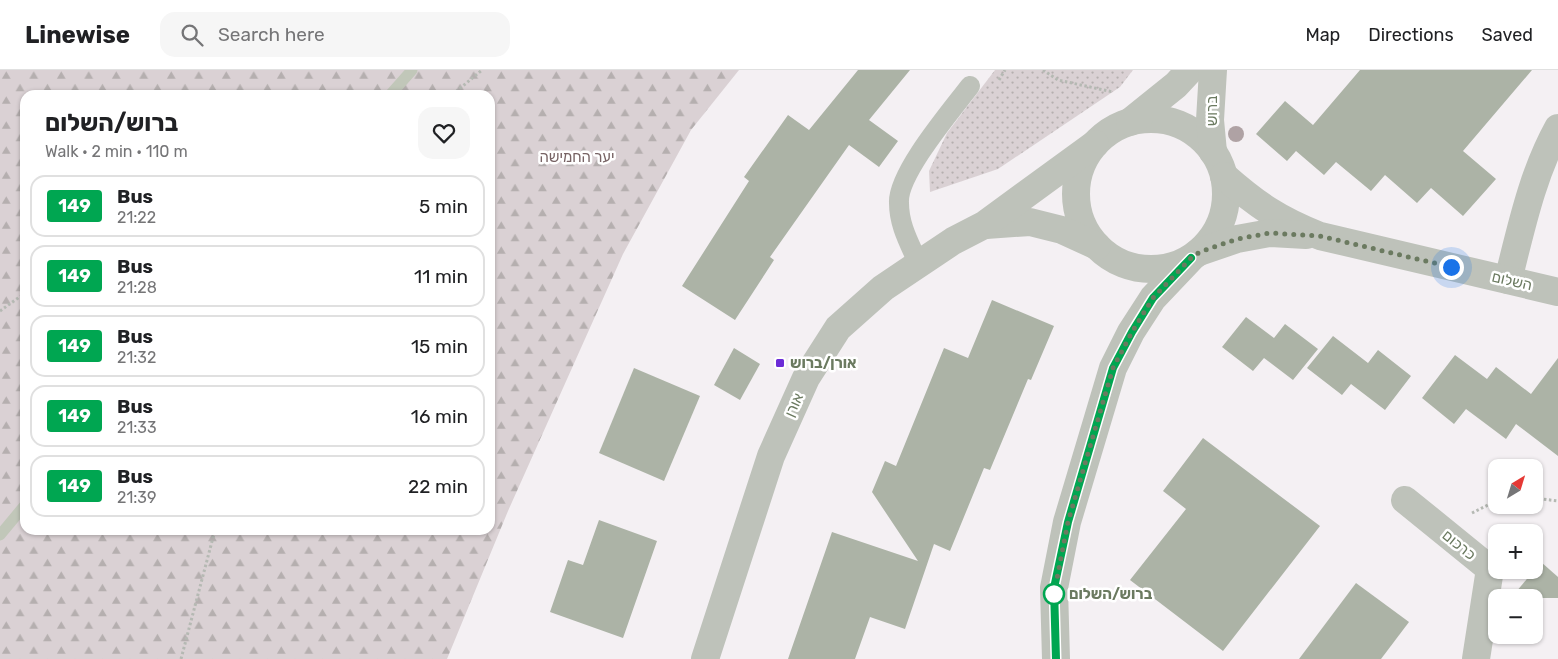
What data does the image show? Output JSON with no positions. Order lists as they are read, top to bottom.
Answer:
{
  "streets": {
    "street": [
      "ברוש",
      "השלום",
      "אורן",
      "כרכום"
    ]
  },
  "crossings": [
    ["ברוש", "השלום"],
    ["ברוש", "אורן"],
    ["השלום", "אורן"]
  ],
  "parks": ["יער החמישה"],
  "places": {
    "transit": ["אורן/ברוש"],
    "other": ["ברוש/השלום"]
  },
  "lines": ["bus line 149"],
  "north": "top right",
  "page": {
    "header": "Linewise",
    "search": "Search here",
    "nav": ["Map", "Directions", "Saved"],
    "heading": ["ברוש/השלום", "Walk · 2 min · 110 m"],
    "list": [
      {
        "mark": "149",
        "name": "Bus",
        "note": "21:22",
        "value": "5 min"
      },
      {
        "mark": "149",
        "name": "Bus",
        "note": "21:28",
        "value": "11 min"
      },
      {
        "mark": "149",
        "name": "Bus",
        "note": "21:32",
        "value": "15 min"
      },
      {
        "mark": "149",
        "name": "Bus",
        "note": "21:33",
        "value": "16 min"
      },
      {
        "mark": "149",
        "name": "Bus",
        "note": "21:39",
        "value": "22 min"
      }
    ],
    "map_buttons": ["+", "−"]
  }
}
